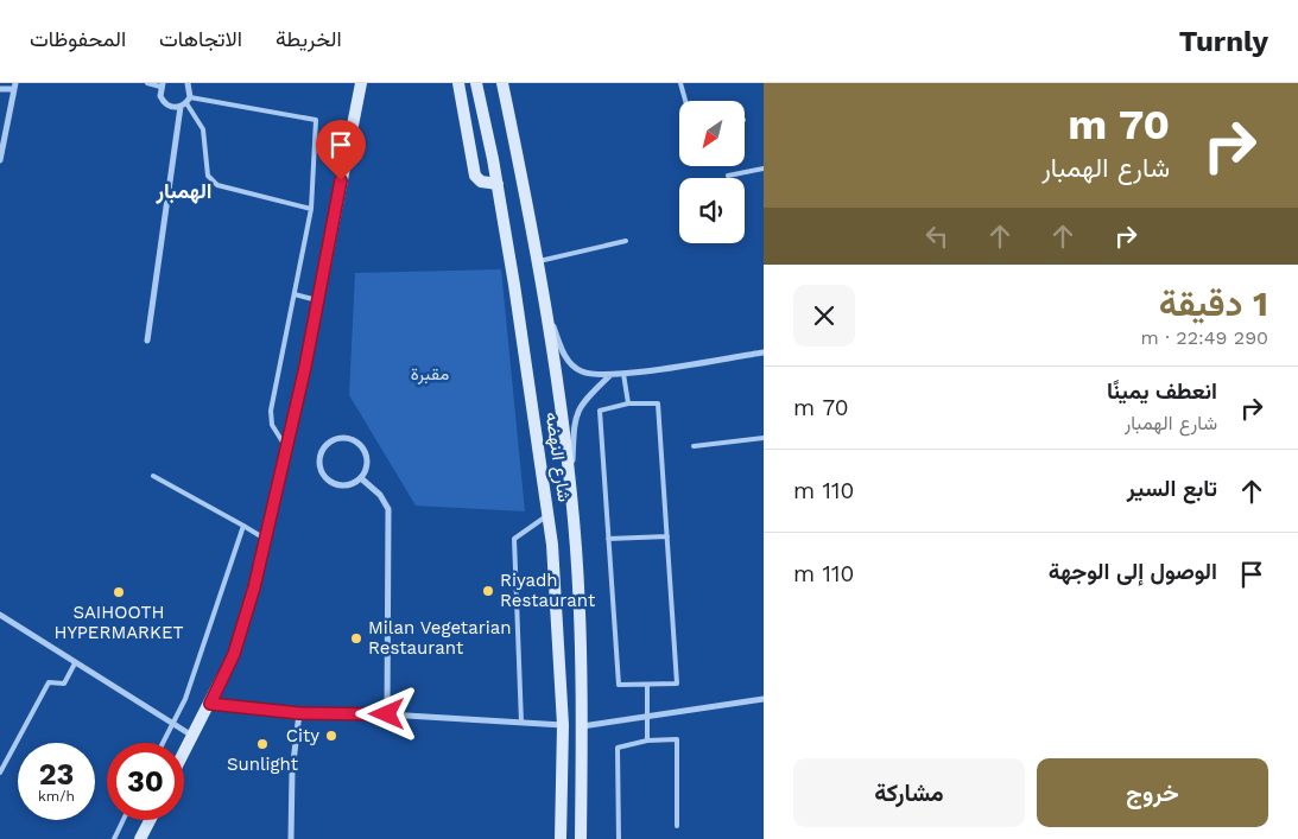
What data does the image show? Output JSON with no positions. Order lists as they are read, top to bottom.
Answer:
{
  "streets": {
    "main road": ["شارع النهضه"]
  },
  "districts": ["الهمبار"],
  "parks": ["مقبرة"],
  "places": [
    "Riyadh Restaurant",
    "SAIHOOTH HYPERMARKET",
    "Milan Vegetarian Restaurant",
    "City",
    "Sunlight"
  ],
  "north": "bottom left",
  "page": {
    "header": "Turnly",
    "nav": ["الخريطة", "الاتجاهات", "المحفوظات"],
    "turn": ["70 m", "شارع الهمبار"],
    "heading": ["1 دقيقة", "290 m · 22:49"],
    "list": [
      {
        "name": "انعطف يمينًا",
        "note": "شارع الهمبار",
        "value": "70 m"
      },
      {
        "name": "تابع السير",
        "value": "110 m"
      },
      {
        "name": "الوصول إلى الوجهة",
        "value": "110 m"
      }
    ],
    "speed": "23 km/h",
    "limit": "30",
    "buttons": ["خروج", "مشاركة"]
  }
}
